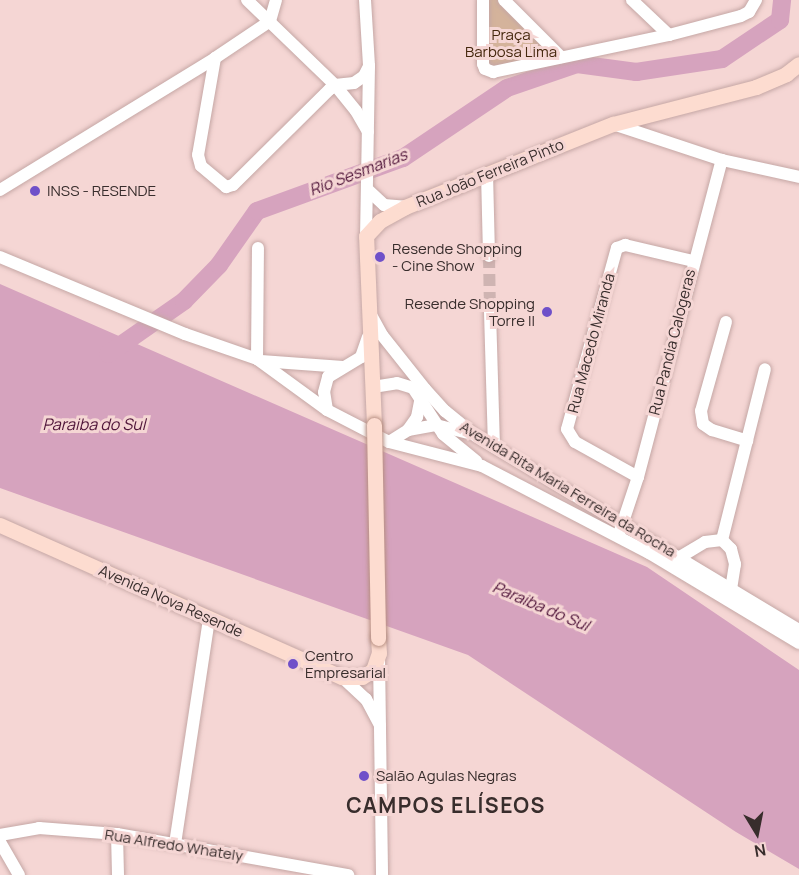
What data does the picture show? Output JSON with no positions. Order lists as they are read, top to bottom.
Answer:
{
  "streets": {
    "main road": ["Rua João Ferreira Pinto", "Avenida Nova Resende"],
    "street": [
      "Rua Pandia Calogeras",
      "Rua Macedo Miranda",
      "Avenida Rita Maria Ferreira da Rocha",
      "Rua Alfredo Whately"
    ]
  },
  "crossings": [
    ["Rua Pandia Calogeras", "Rua Macedo Miranda"],
    ["Rua Pandia Calogeras", "Avenida Rita Maria Ferreira da Rocha"]
  ],
  "districts": ["CAMPOS ELÍSEOS"],
  "water": ["Rio Sesmarias", "Paraiba do Sul"],
  "parks": ["Praça Barbosa Lima"],
  "places": [
    "INSS - RESENDE",
    "Resende Shopping - Cine Show",
    "Resende Shopping Torre II",
    "Centro Empresarial",
    "Salão Agulas Negras"
  ],
  "north": "bottom"
}
